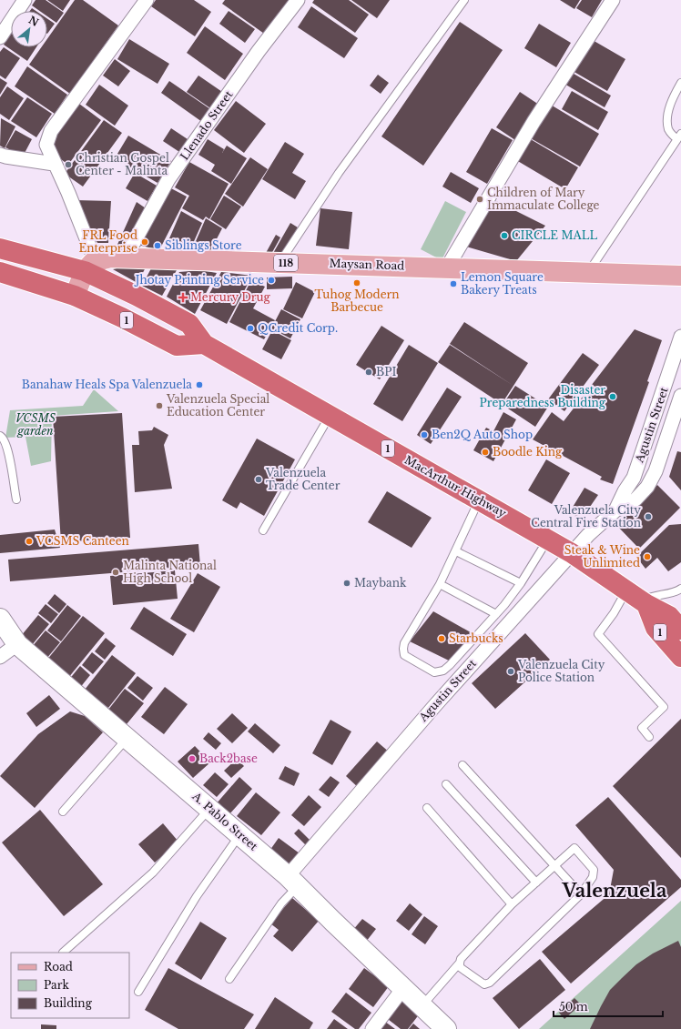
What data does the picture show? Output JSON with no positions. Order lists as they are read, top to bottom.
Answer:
{
  "streets": {
    "highway": ["1", "MacArthur Highway"],
    "main road": ["118", "Maysan Road"],
    "street": ["Llenado Street", "Agustin Street", "A. Pablo Street"]
  },
  "crossings": [
    ["Llenado Street", "Maysan Road"],
    ["Maysan Road", "MacArthur Highway"],
    ["1", "MacArthur Highway"],
    ["Agustin Street", "MacArthur Highway"],
    ["Agustin Street", "A. Pablo Street"]
  ],
  "districts": ["Valenzuela"],
  "parks": ["VCSMS garden"],
  "places": {
    "other": [
      "Christian Gospel Center - Malinta",
      "Children of Mary Immaculate College",
      "CIRCLE MALL",
      "FRL Food Enterprise",
      "Siblings Store",
      "Jhotay Printing Service",
      "Tuhog Modern Barbecue",
      "Lemon Square Bakery Treats",
      "QCredit Corp.",
      "BPI",
      "Banahaw Heals Spa Valenzuela",
      "Disaster Preparedness Building",
      "Valenzuela Special Education Center",
      "Ben2Q Auto Shop",
      "Boodle King",
      "Valenzuela Trade Center",
      "Valenzuela City Central Fire Station",
      "VCSMS Canteen",
      "Steak & Wine Unlimited",
      "Malinta National High School",
      "Maybank",
      "Starbucks",
      "Valenzuela City Police Station",
      "Back2base"
    ],
    "health": ["Mercury Drug"]
  },
  "legend": ["Road", "Park", "Building"],
  "scale_bar": "50 m",
  "north": "top right"
}
